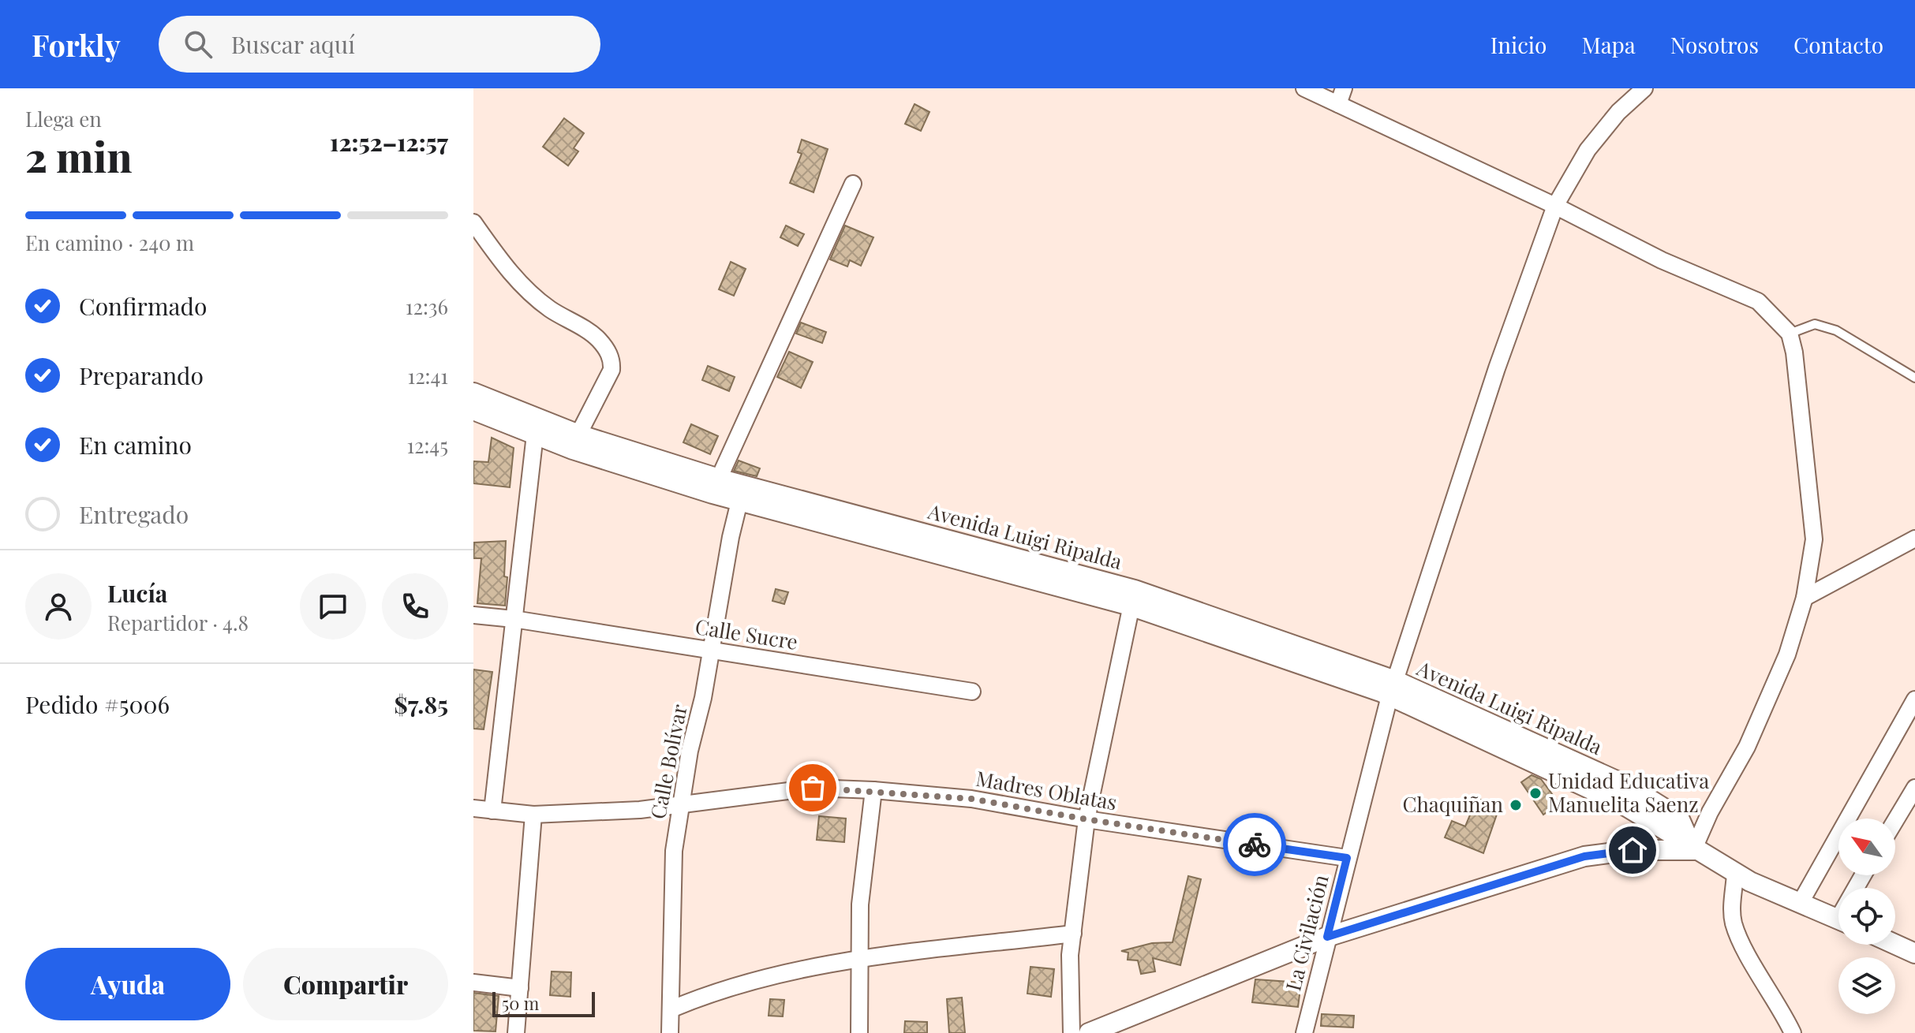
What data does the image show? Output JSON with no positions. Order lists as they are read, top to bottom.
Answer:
{
  "streets": {
    "street": [
      "Avenida Luigi Ripalda",
      "Calle Sucre",
      "Calle Bolívar",
      "Madres Oblatas",
      "La Civilación"
    ]
  },
  "crossings": [
    ["Avenida Luigi Ripalda", "Calle Bolívar"],
    ["Avenida Luigi Ripalda", "La Civilación"],
    ["Calle Sucre", "Calle Bolívar"],
    ["Calle Bolívar", "Madres Oblatas"],
    ["Madres Oblatas", "La Civilación"]
  ],
  "places": ["Unidad Educativa Manuelita Saenz", "Chaquiñan"],
  "scale_bar": "50 m",
  "north": "top left",
  "page": {
    "header": "Forkly",
    "search": "Buscar aquí",
    "nav": [
      "Inicio",
      "Mapa",
      "Nosotros",
      "Contacto"
    ],
    "heading": ["2 min", "Llega en", "12:52–12:57"],
    "panel": [
      "Lucía",
      "Repartidor · 4.8",
      "Pedido #5006",
      "$7.85"
    ],
    "bar": "En camino · 240 m",
    "list": [
      ["Confirmado", "12:36"],
      ["Preparando", "12:41"],
      ["En camino", "12:45"],
      "Entregado"
    ],
    "buttons": ["Ayuda", "Compartir"],
    "scale": "50 m"
  }
}
